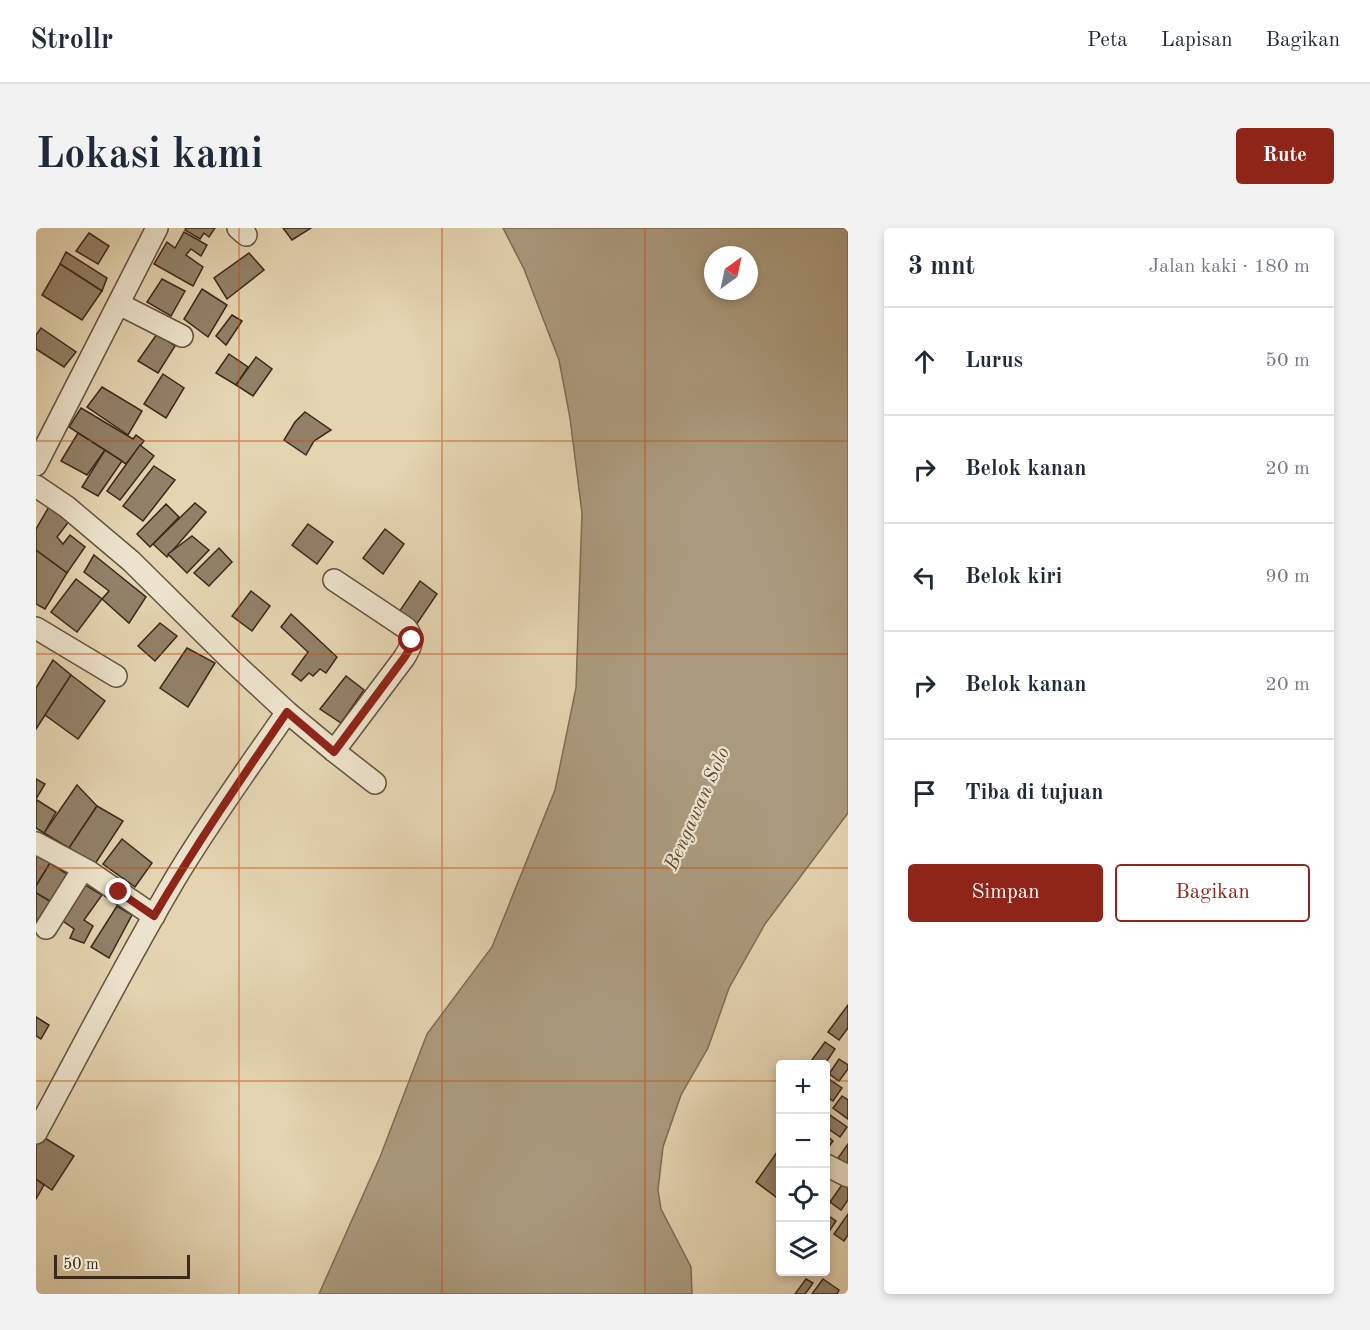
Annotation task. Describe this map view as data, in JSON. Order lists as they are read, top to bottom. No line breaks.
{"water":["Bengawan Solo"],"scale_bar":"50 m","north":"top right","page":{"header":"Strollr","nav":["Peta","Lapisan","Bagikan"],"buttons":["Rute",["Simpan","Bagikan"]],"title":"Lokasi kami","heading":["3 mnt","Jalan kaki · 180 m"],"list":[["Lurus","50 m"],["Belok kanan","20 m"],["Belok kiri","90 m"],["Belok kanan","20 m"],"Tiba di tujuan"],"map_buttons":["+","−"],"scale":"50 m"}}
